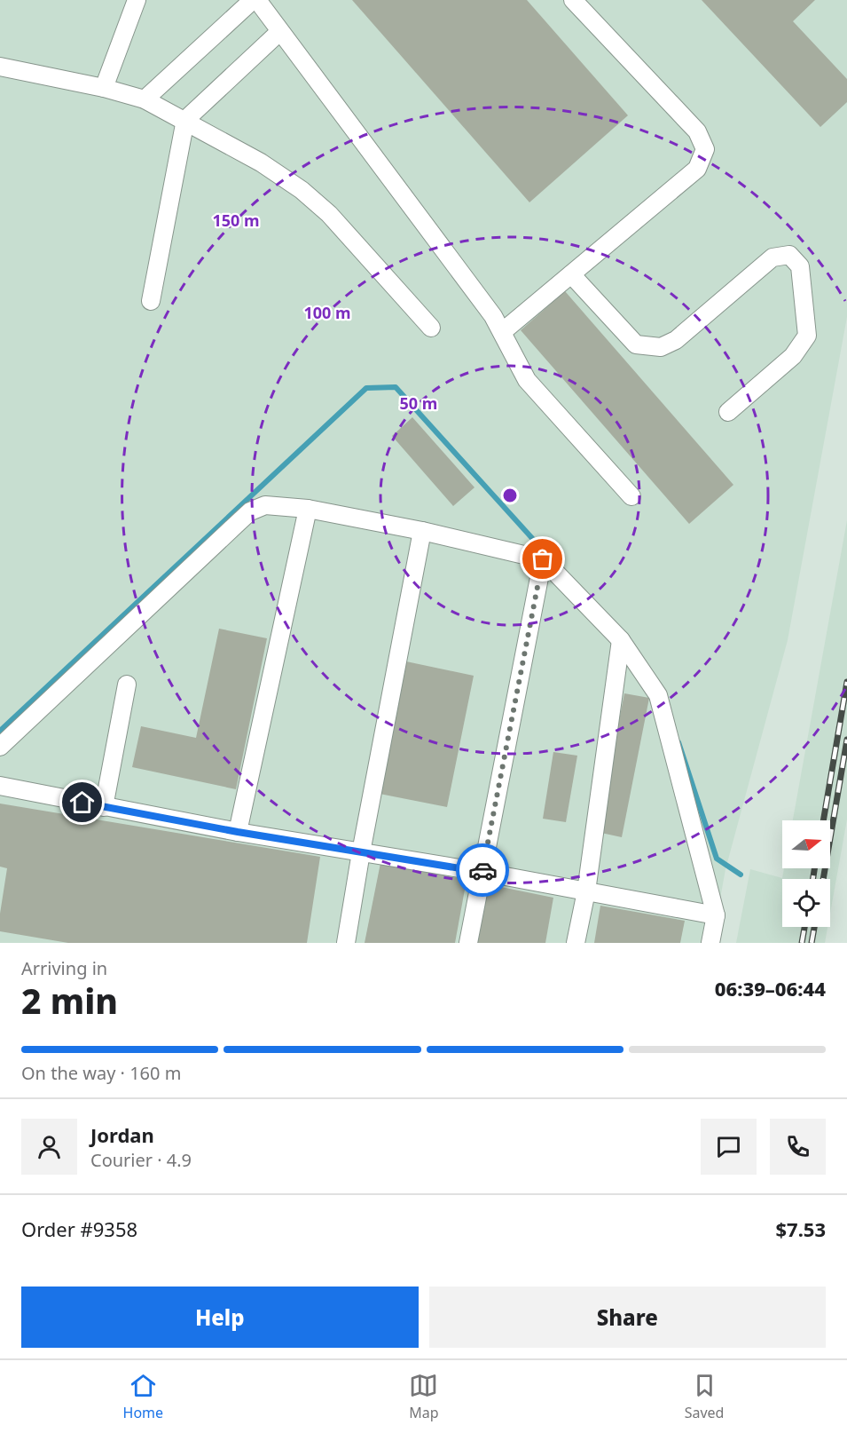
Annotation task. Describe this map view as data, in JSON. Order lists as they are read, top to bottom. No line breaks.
{"north":"right","page":{"heading":["2 min","Arriving in","06:39–06:44"],"panel":["Jordan","Courier · 4.9","Order #9358","$7.53"],"bar":"On the way · 160 m","buttons":["Help","Share"],"tabs":["Home","Map","Saved"]},"rings":["150 m","100 m","50 m"]}
